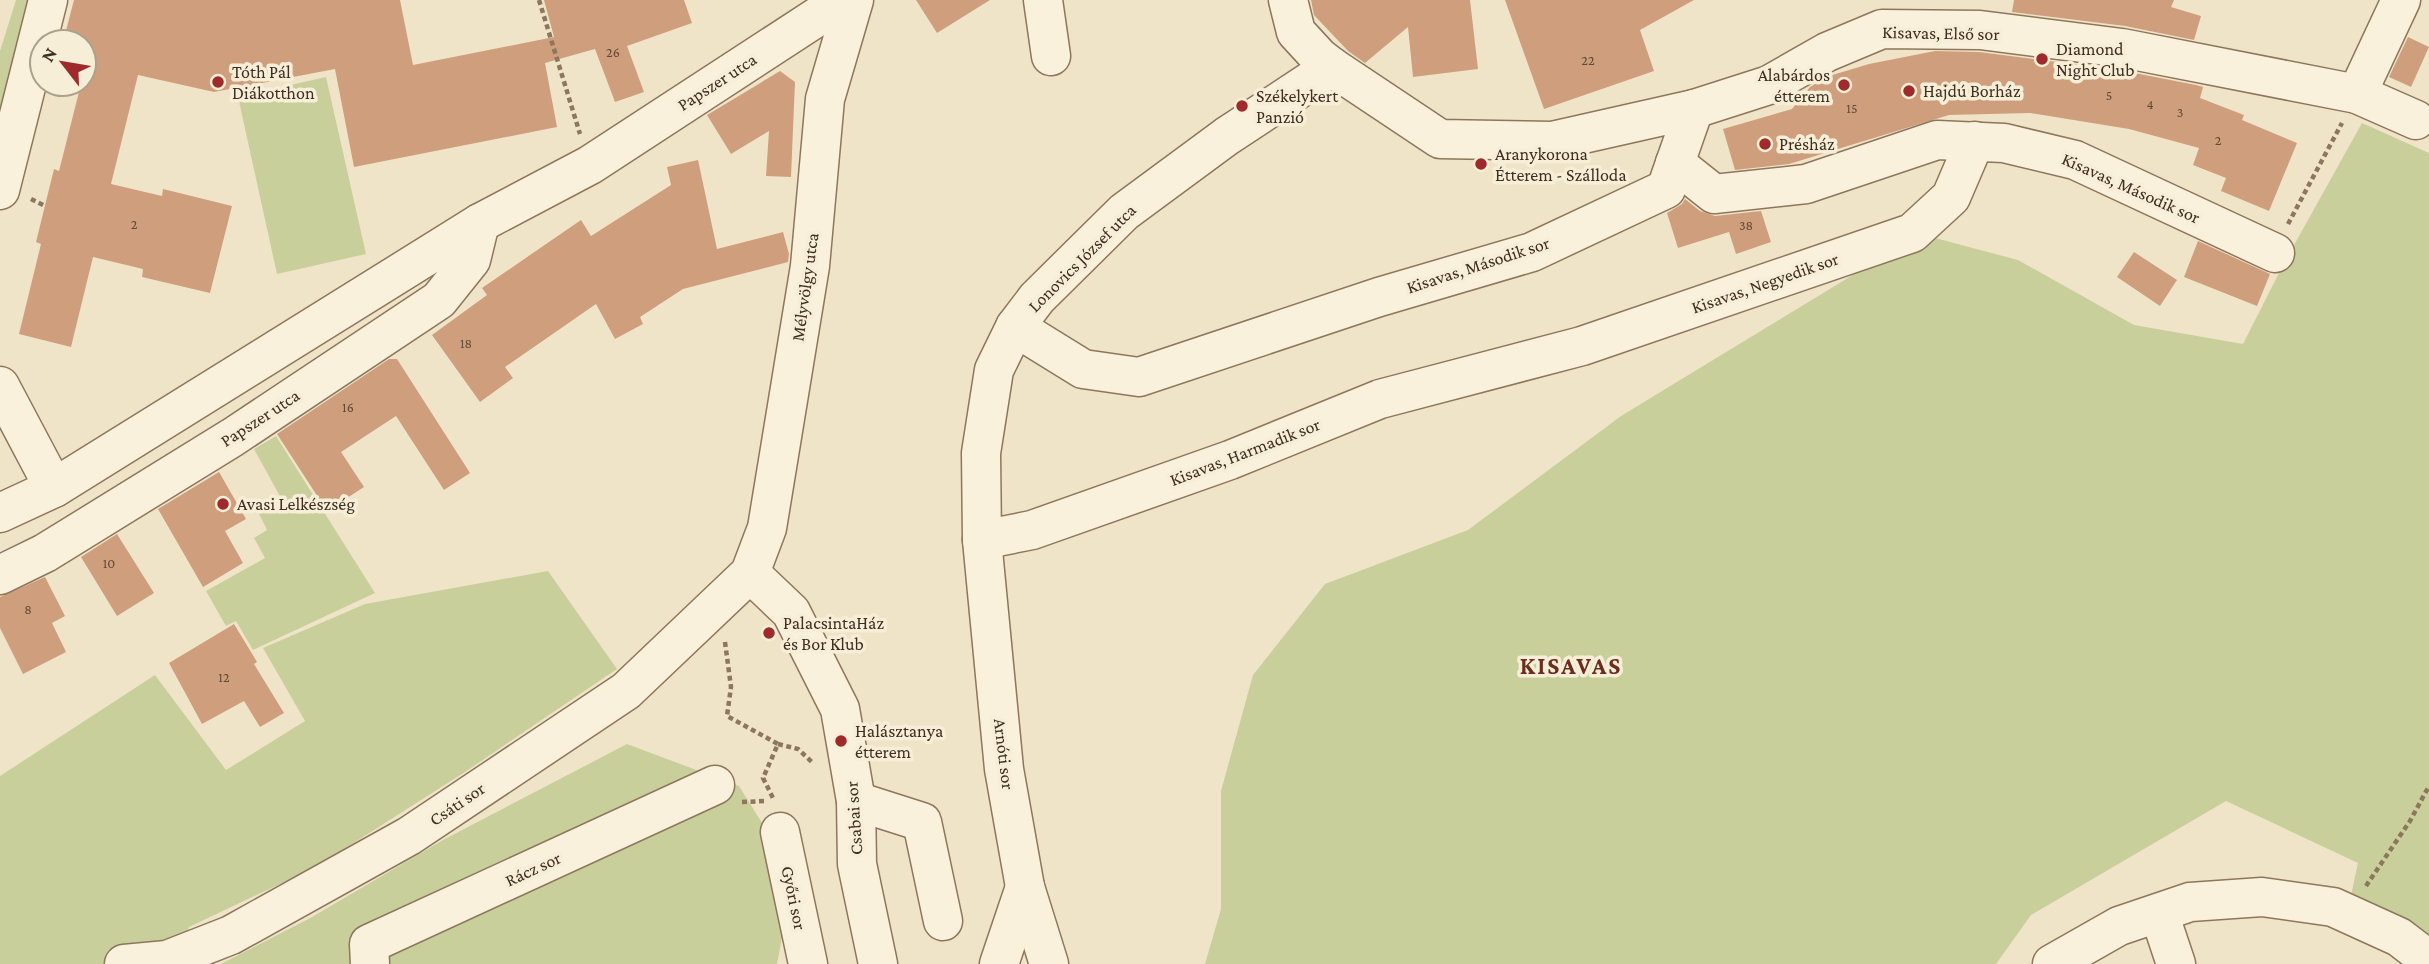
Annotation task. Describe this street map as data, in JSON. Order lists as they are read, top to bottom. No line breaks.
{"streets":{"street":["Kisavas, Első sor","Papszer utca","Kisavas, Második sor","Lonovics József utca","Kisavas, Negyedik sor","Mélyvölgy utca","Kisavas, Harmadik sor","Arnóti sor","Csáti sor","Csabai sor","Rácz sor","Győri sor"]},"crossings":[["Kisavas, Első sor","Lonovics József utca"],["Kisavas, Második sor","Lonovics József utca"],["Kisavas, Második sor","Kisavas, Negyedik sor"],["Lonovics József utca","Kisavas, Harmadik sor"],["Lonovics József utca","Arnóti sor"],["Kisavas, Negyedik sor","Kisavas, Harmadik sor"],["Mélyvölgy utca","Csáti sor"],["Mélyvölgy utca","Csabai sor"],["Kisavas, Harmadik sor","Arnóti sor"],["Csáti sor","Csabai sor"]],"districts":["KISAVAS"],"places":["Diamond Night Club","Tóth Pál Diákotthon","Alabárdos étterem","Hajdú Borház","Székelykert Panzió","Présház","Aranykorona Étterem - Szálloda","Avasi Lelkészség","PalacsintaHáz és Bor Klub","Halásztanya étterem"],"house_numbers":["26","22","5","4","15","3","2","2","38","18","16","10","8","12"],"north":"top left"}
